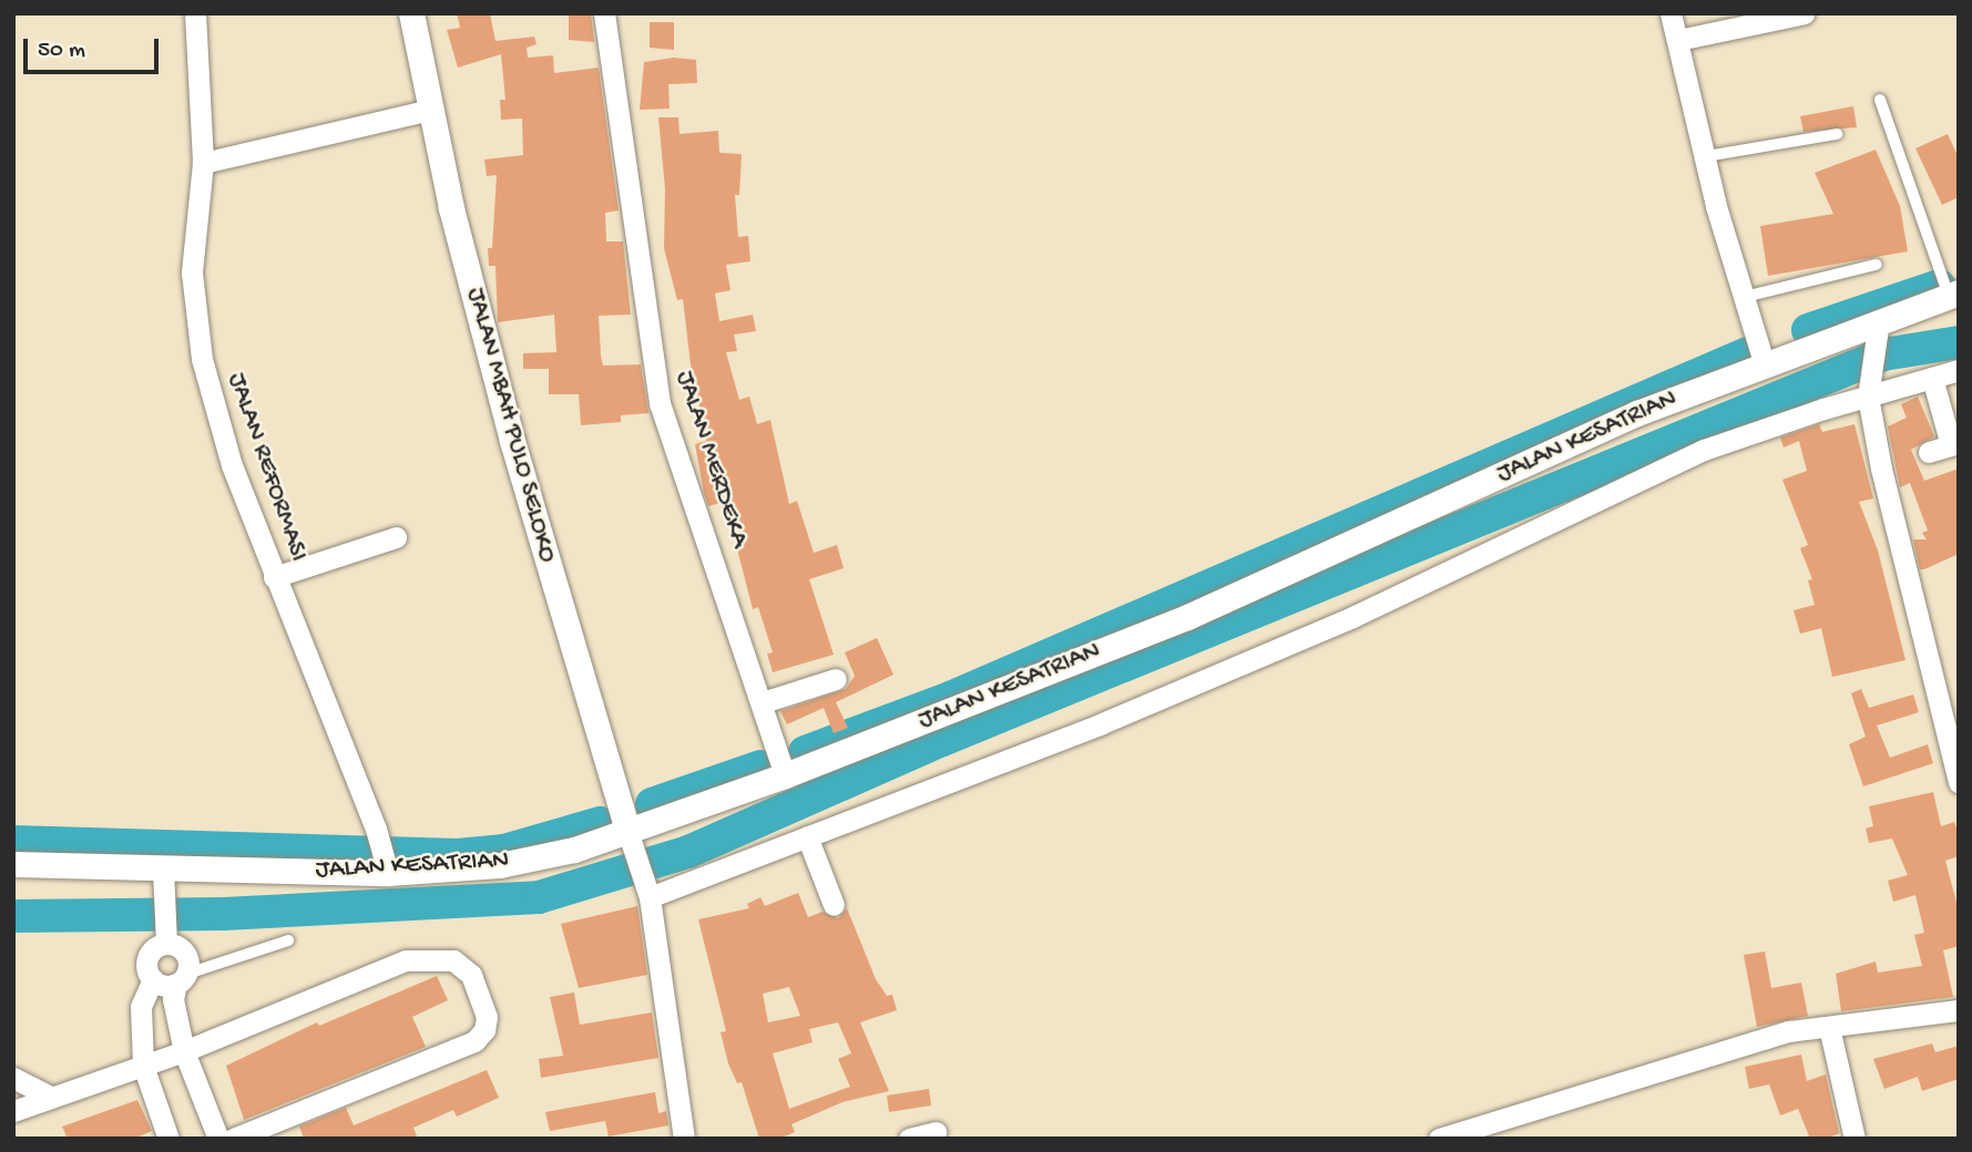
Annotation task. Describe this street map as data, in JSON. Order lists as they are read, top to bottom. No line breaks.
{"streets":{"street":["JALAN MBAH PULO SELOKO","JALAN KESATRIAN","JALAN MERDEKA","JALAN REFORMASI"]},"crossings":[["JALAN MBAH PULO SELOKO","JALAN KESATRIAN"],["JALAN KESATRIAN","JALAN MERDEKA"],["JALAN KESATRIAN","JALAN REFORMASI"]],"scale_bar":"50 m"}
